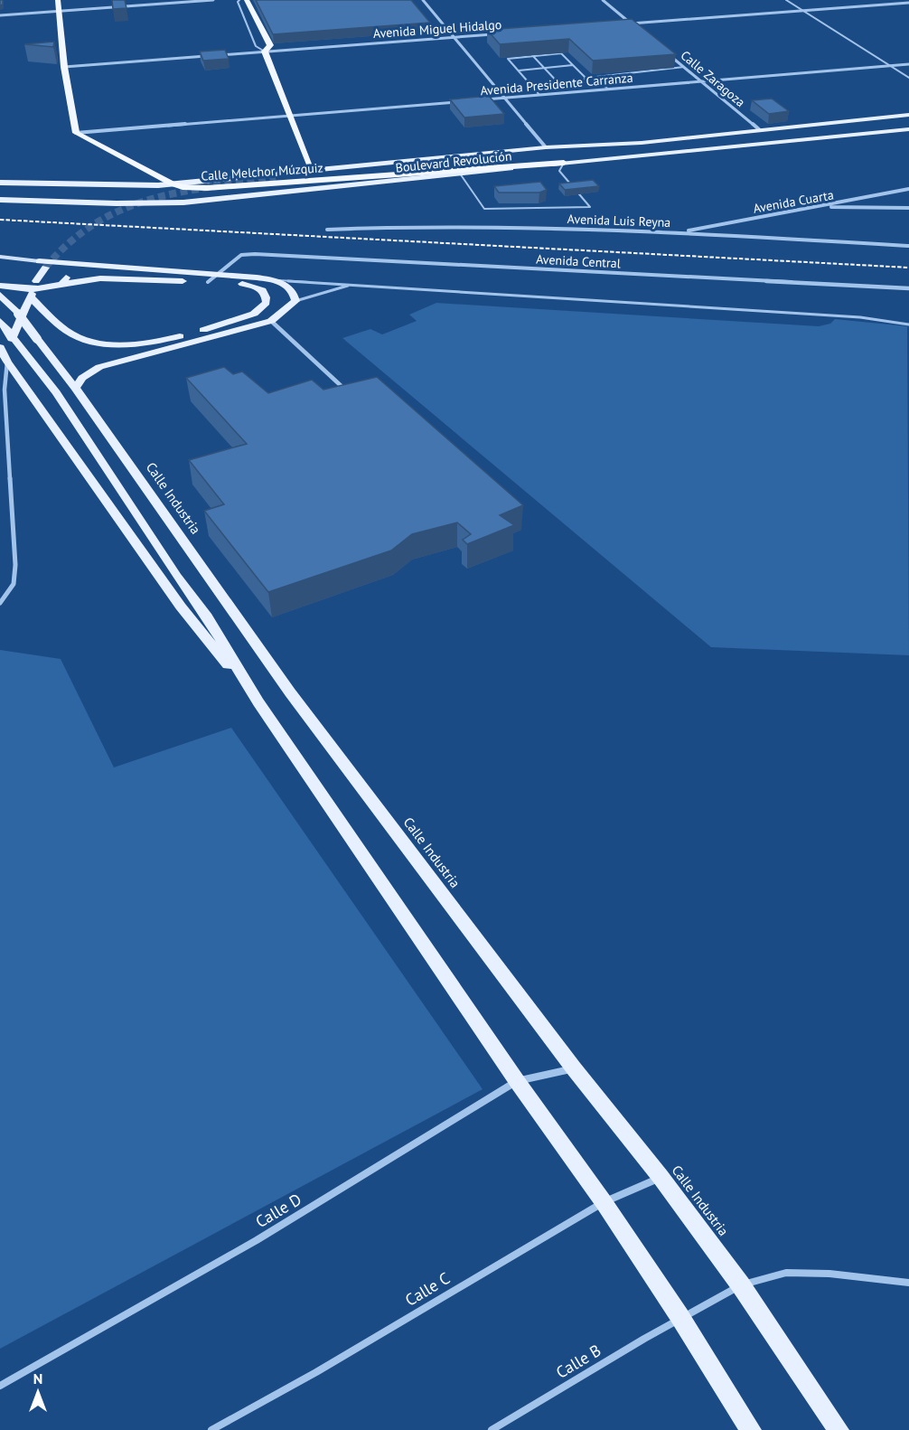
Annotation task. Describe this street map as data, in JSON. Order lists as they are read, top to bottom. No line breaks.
{"streets":{"highway":["Calle Melchor Múzquiz"],"main road":["Boulevard Revolución","Calle Industria"],"street":["Avenida Miguel Hidalgo","Calle Zaragoza","Avenida Presidente Carranza","Avenida Cuarta","Avenida Luis Reyna","Avenida Central","Calle D","Calle C","Calle B"]},"crossings":[["Calle Zaragoza","Avenida Presidente Carranza"],["Avenida Presidente Carranza","Calle Melchor Múzquiz"],["Boulevard Revolución","Calle Melchor Múzquiz"],["Avenida Cuarta","Avenida Luis Reyna"],["Calle Industria","Calle D"],["Calle Industria","Calle C"],["Calle Industria","Calle B"]],"north":"top"}
